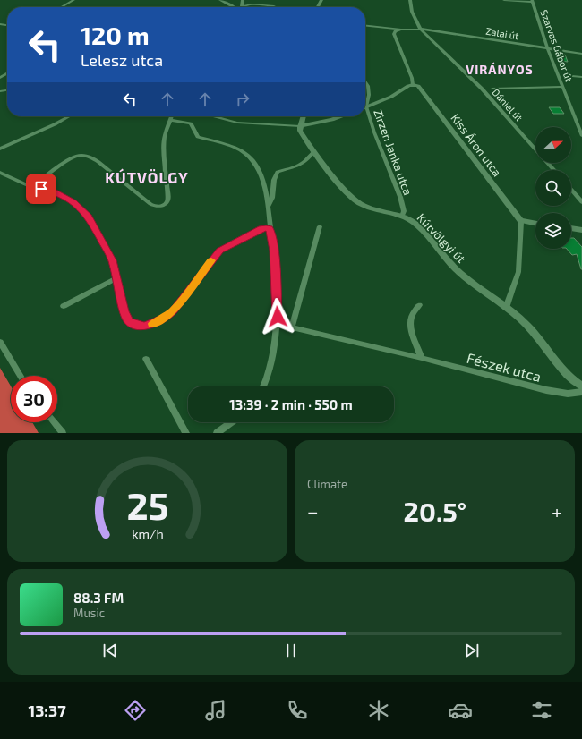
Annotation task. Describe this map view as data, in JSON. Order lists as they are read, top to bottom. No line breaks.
{"streets":{"street":["Zalai út","Szarvas Gábor út","Dániel út","Kiss Áron utca","Zirzen Janka utca","Kútvölgyi út","Fészek utca"]},"crossings":[["Zalai út","Szarvas Gábor út"],["Zalai út","Dániel út"],["Zirzen Janka utca","Kútvölgyi út"]],"districts":["VIRÁNYOS","KÚTVÖLGY"],"north":"right","page":{"turn":["120 m","Lelesz utca"],"limit":"30","trip":"13:39 · 2 min · 550 m","tile":"Climate","heat":["−","20.5°","+"],"song":["88.3 FM","Music"],"tabs":"13:37","gauge":["25","km/h"]}}
